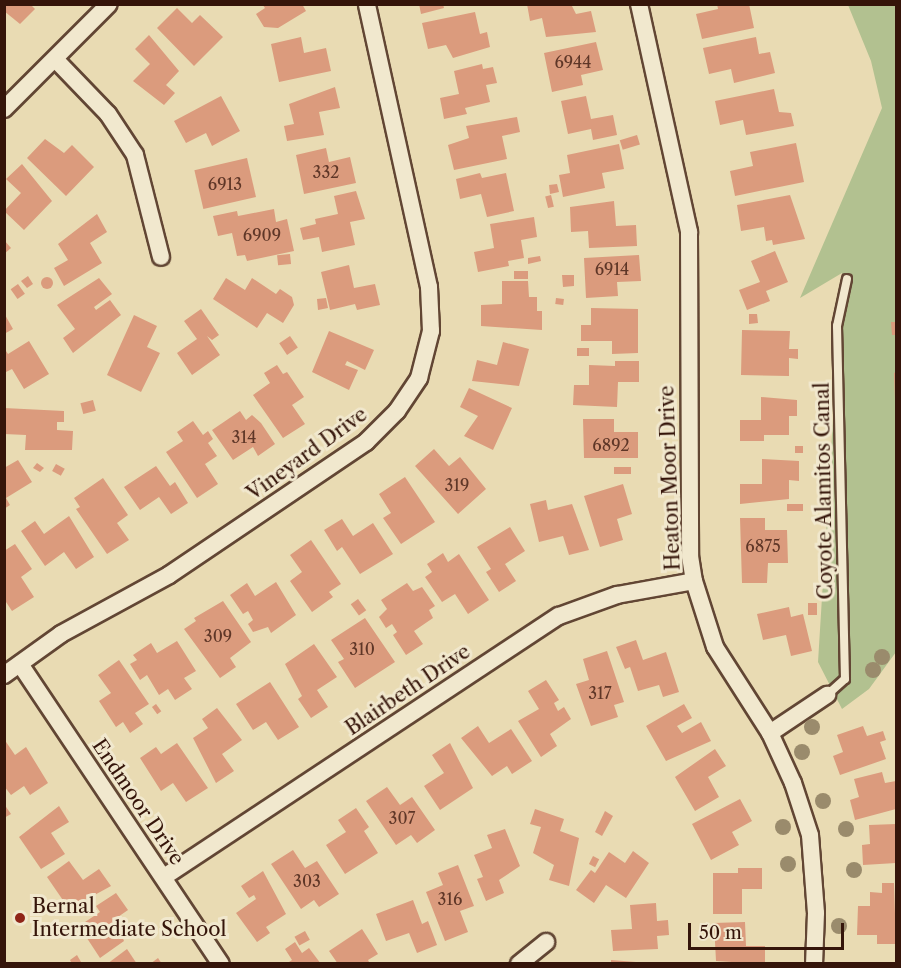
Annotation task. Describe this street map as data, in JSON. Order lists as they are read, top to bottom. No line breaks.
{"streets":{"street":["Vineyard Drive","Heaton Moor Drive","Blairbeth Drive","Endmoor Drive"],"lane":["Coyote Alamitos Canal"]},"crossings":[["Vineyard Drive","Endmoor Drive"],["Heaton Moor Drive","Blairbeth Drive"],["Blairbeth Drive","Endmoor Drive"]],"places":["Bernal Intermediate School"],"house_numbers":["6944","332","6913","6909","6914","314","6892","319","6875","309","310","317","307","303","316"],"scale_bar":"50 m"}
